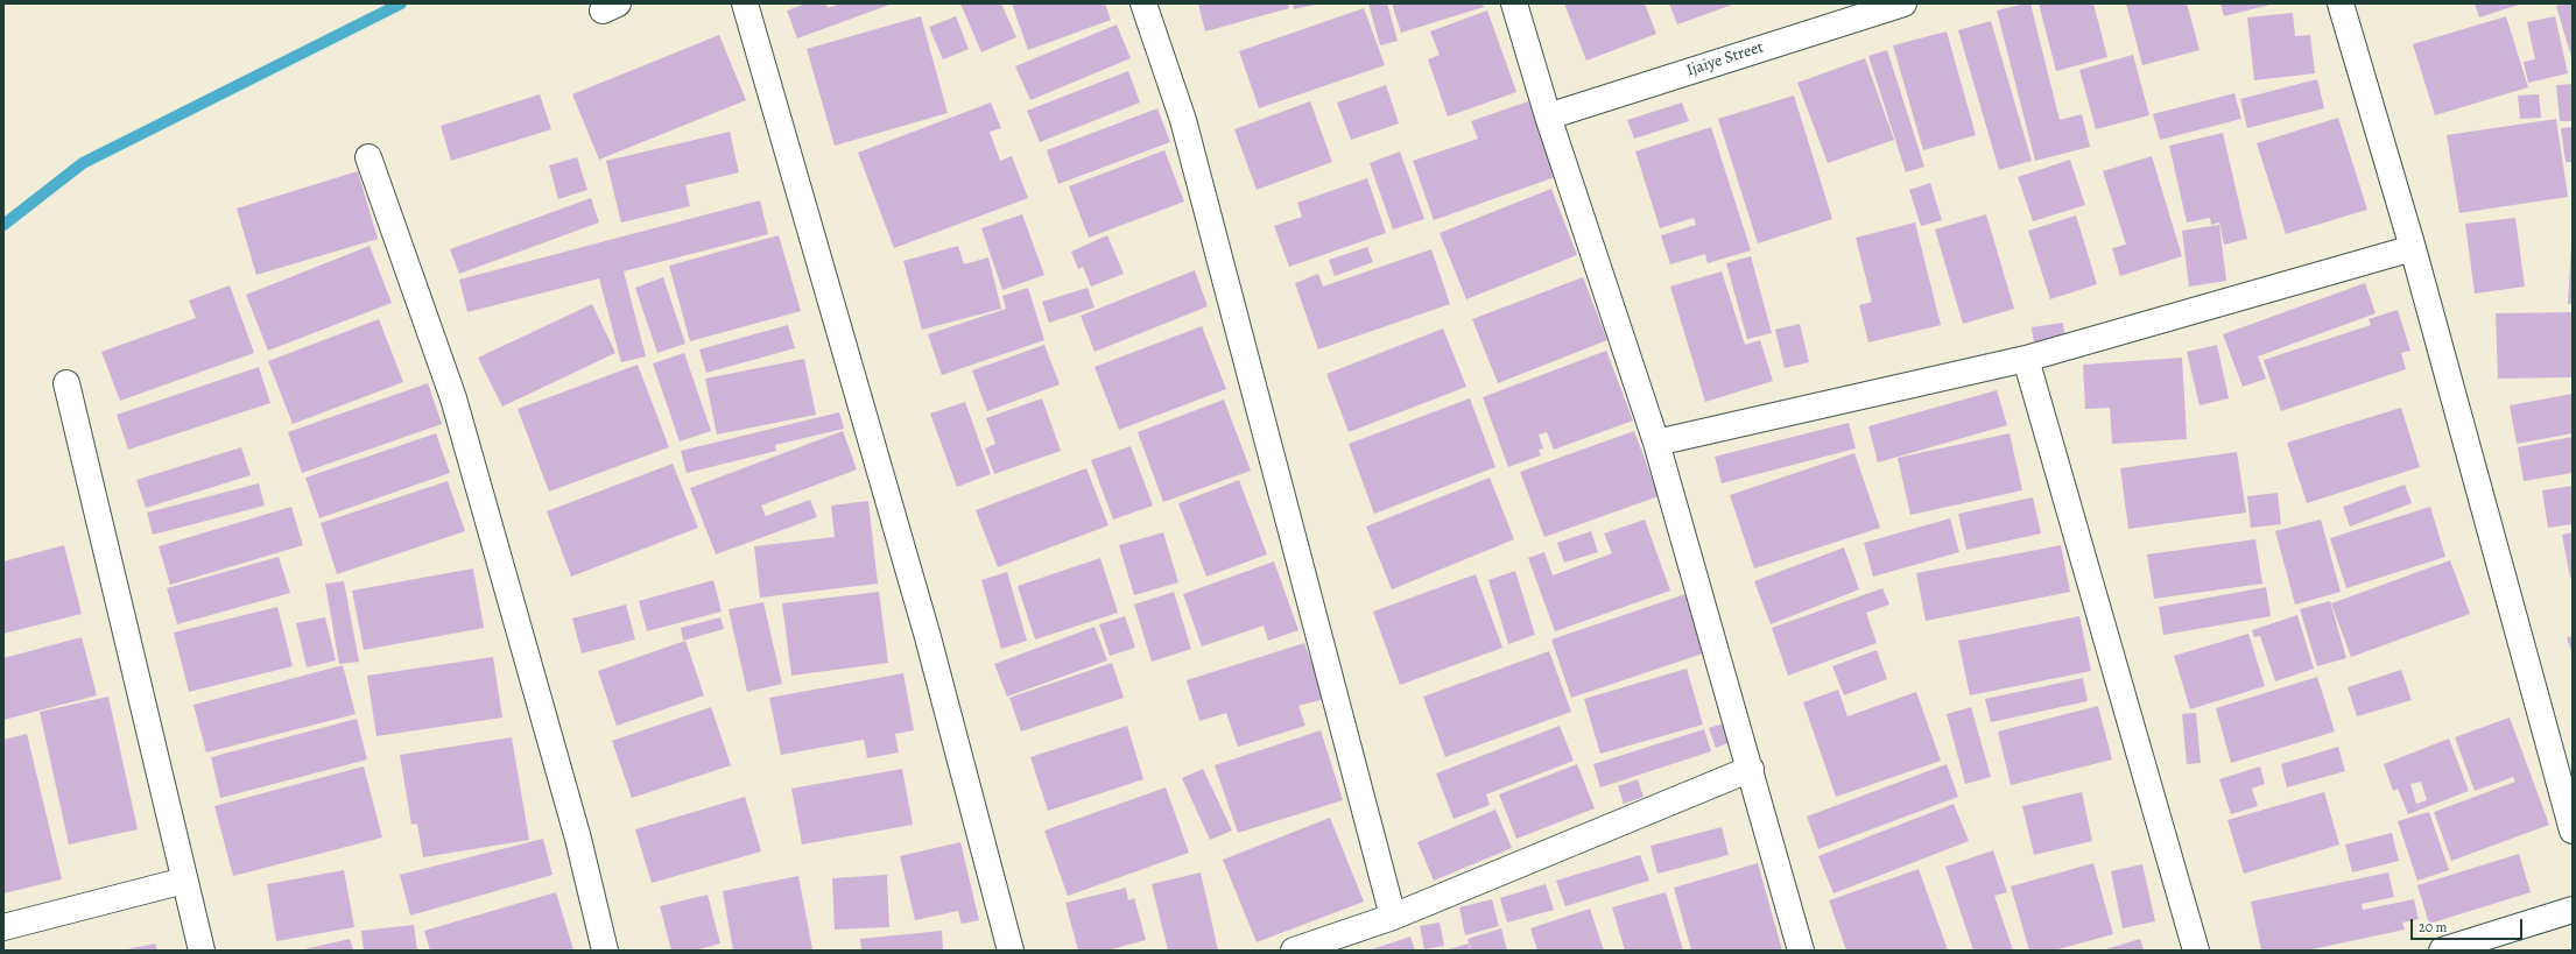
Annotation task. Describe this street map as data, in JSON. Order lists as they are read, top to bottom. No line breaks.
{"streets":{"street":["Ijaiye Street"]},"scale_bar":"20 m"}
